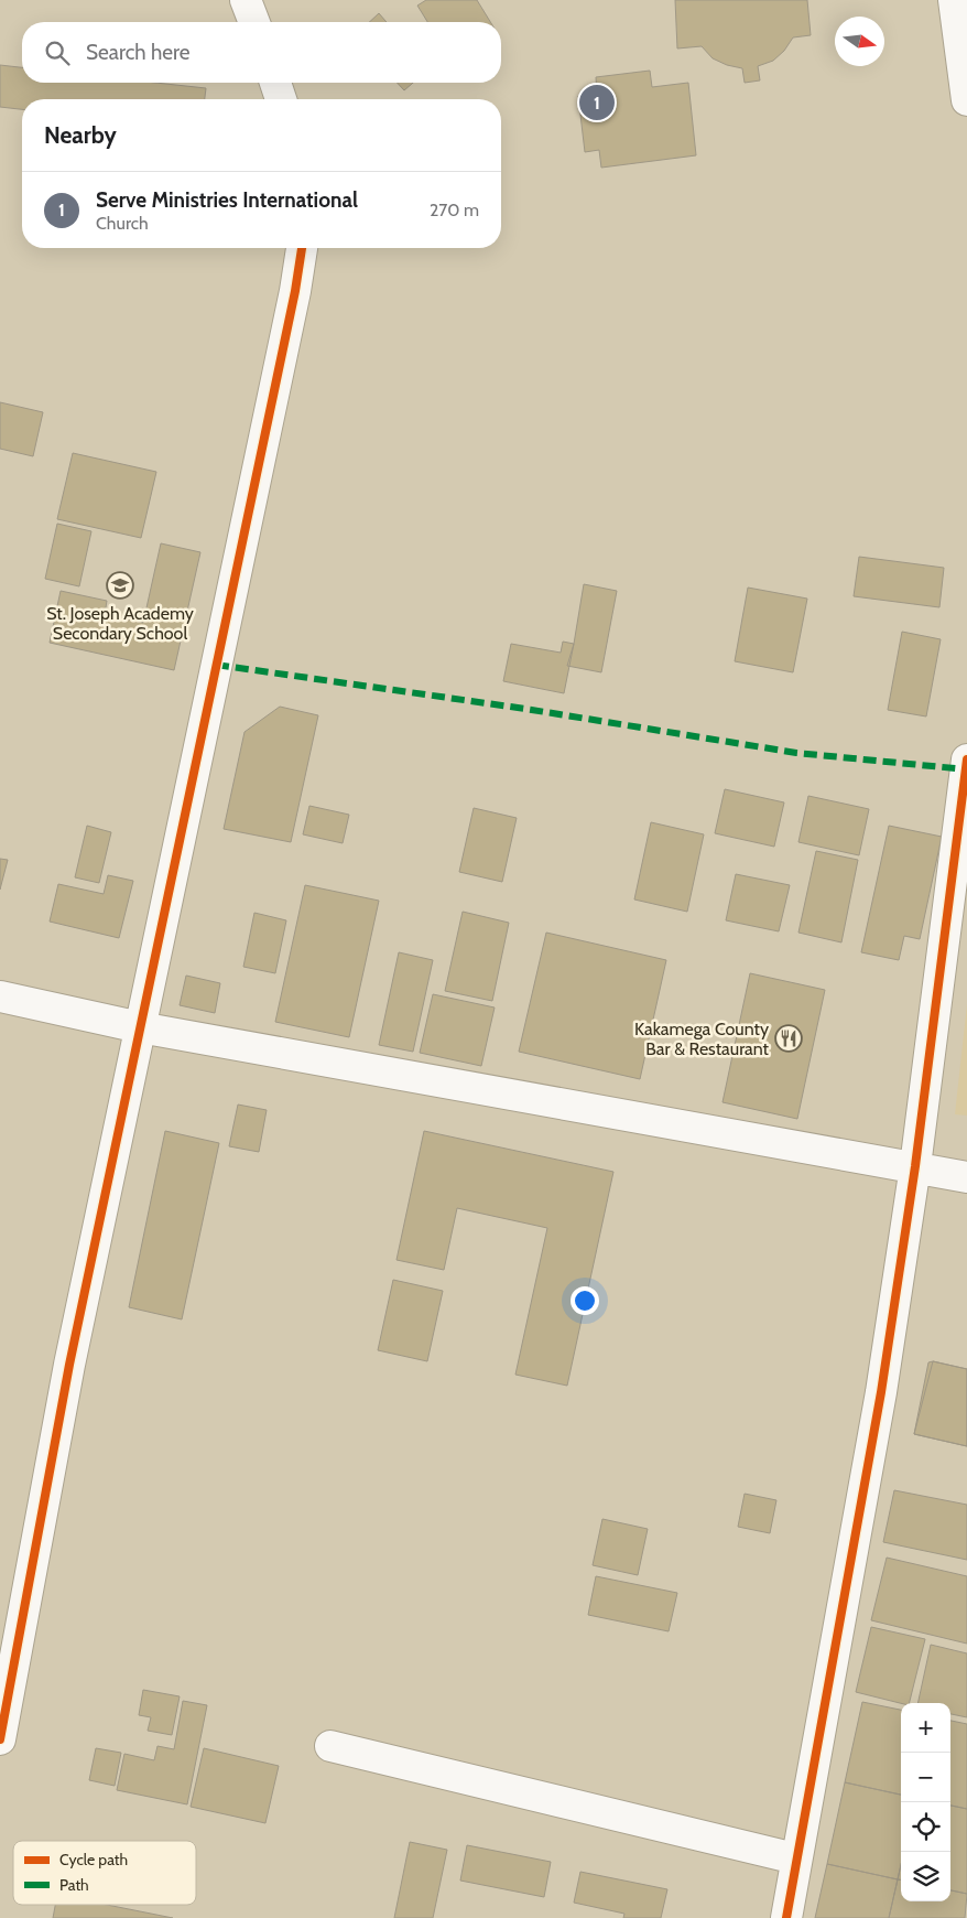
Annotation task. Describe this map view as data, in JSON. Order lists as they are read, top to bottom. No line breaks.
{"places":{"school or university":["St. Joseph Academy Secondary School"],"restaurant":["Kakamega County Bar & Restaurant"]},"legend":["Cycle path","Path"],"north":"right","page":{"search":"Search here","pins":"1","heading":"Nearby","list":[{"mark":"1","name":"Serve Ministries International","note":"Church","value":"270 m"}],"map_buttons":["+","−"]}}
